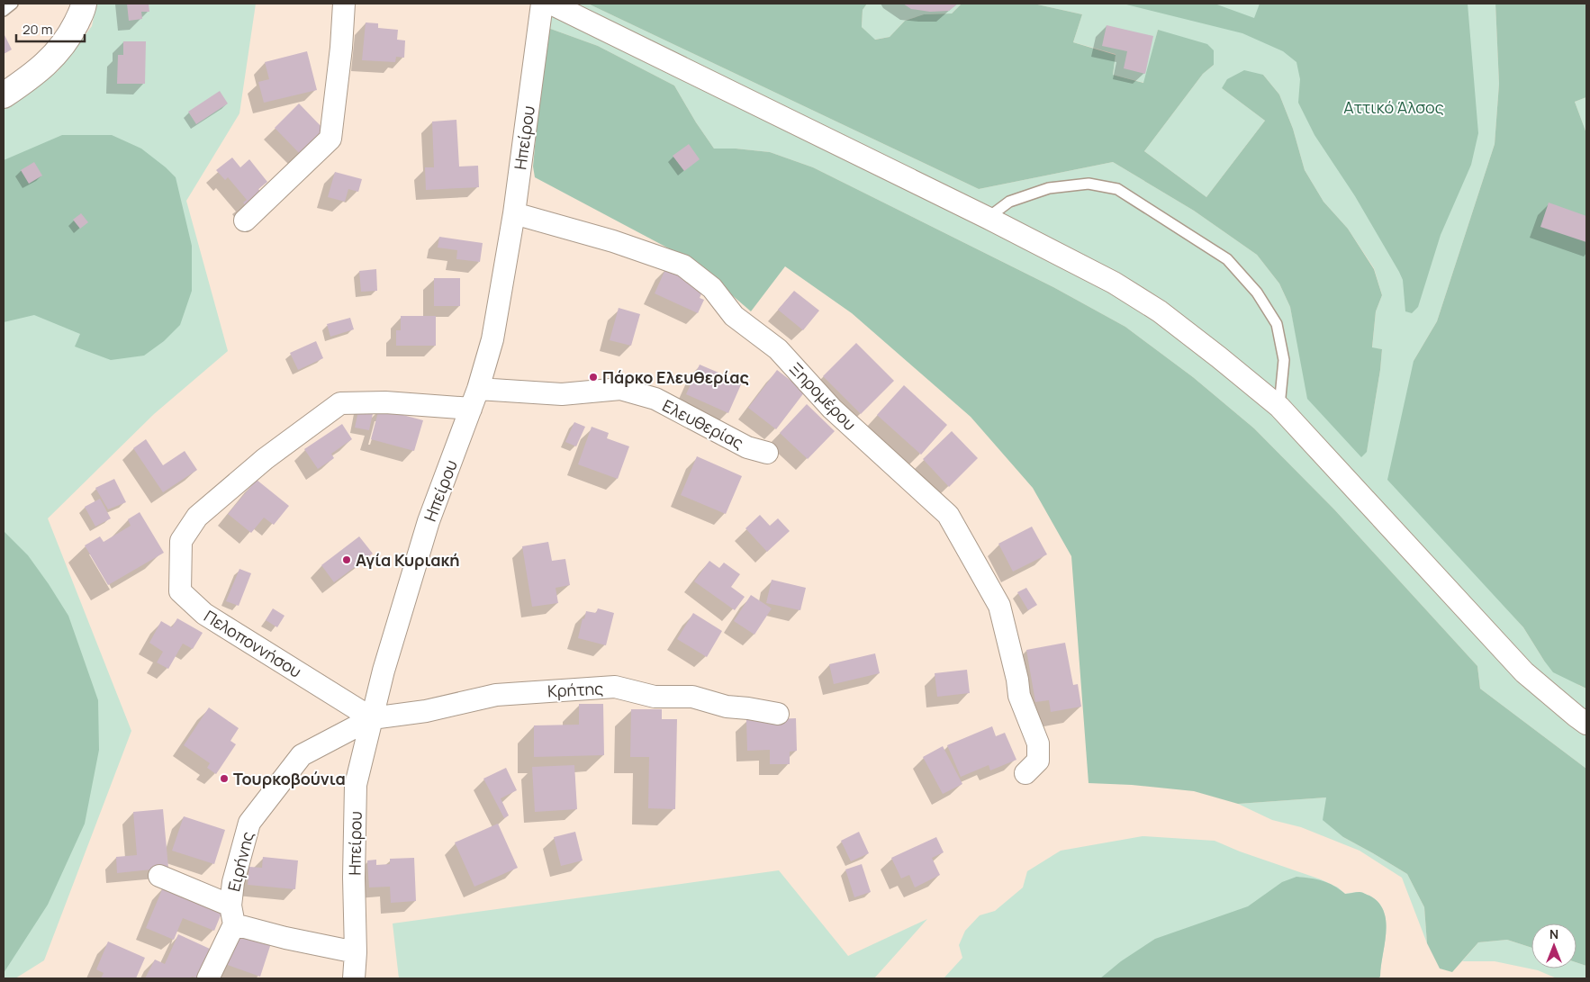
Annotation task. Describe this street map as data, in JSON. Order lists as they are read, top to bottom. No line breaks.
{"streets":{"street":["Ηπείρου","Ξηρομέρου","Ελευθερίας","Πελοποννήσου","Κρήτης","Ειρήνης"]},"crossings":[["Ηπείρου","Ξηρομέρου"],["Ηπείρου","Ελευθερίας"],["Ηπείρου","Πελοποννήσου"],["Ηπείρου","Κρήτης"],["Ηπείρου","Ειρήνης"],["Πελοποννήσου","Κρήτης"],["Πελοποννήσου","Ειρήνης"],["Κρήτης","Ειρήνης"]],"parks":["Αττικό Άλσος"],"places":["Πάρκο Ελευθερίας","Αγία Κυριακή","Τουρκοβούνια"],"scale_bar":"20 m","north":"top"}
